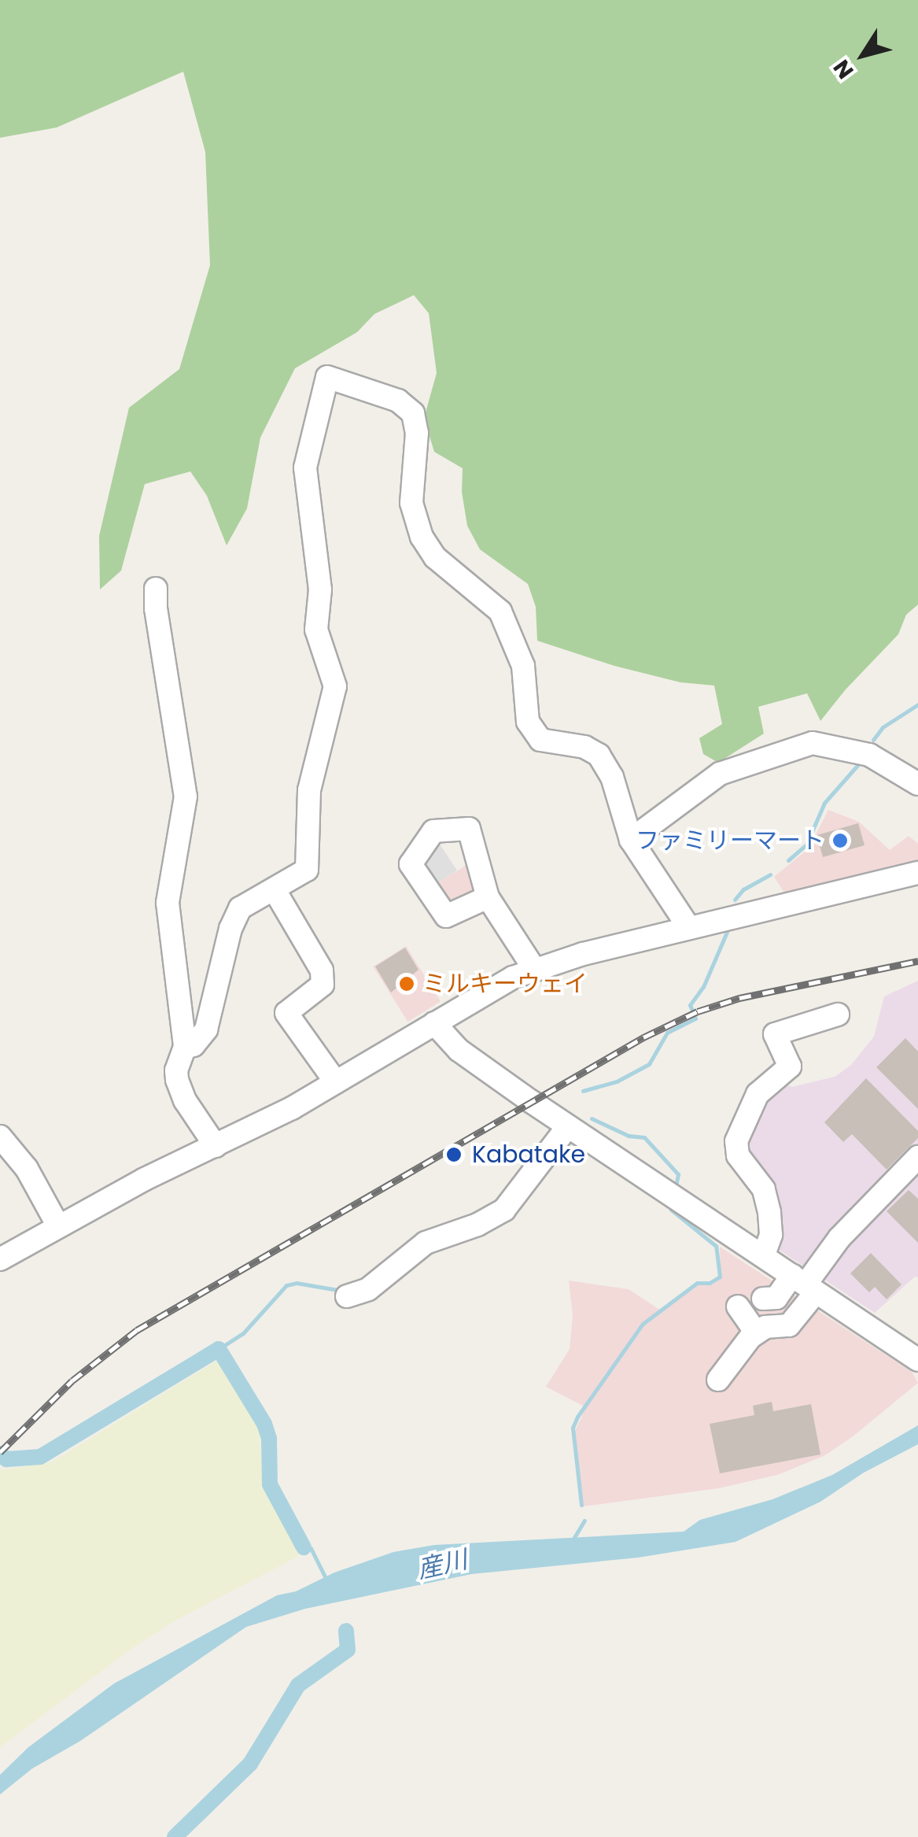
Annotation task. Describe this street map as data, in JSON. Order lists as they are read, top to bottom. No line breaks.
{"water":["産川"],"places":["ファミリーマート","ミルキーウェイ","Kabatake"],"north":"bottom left"}
